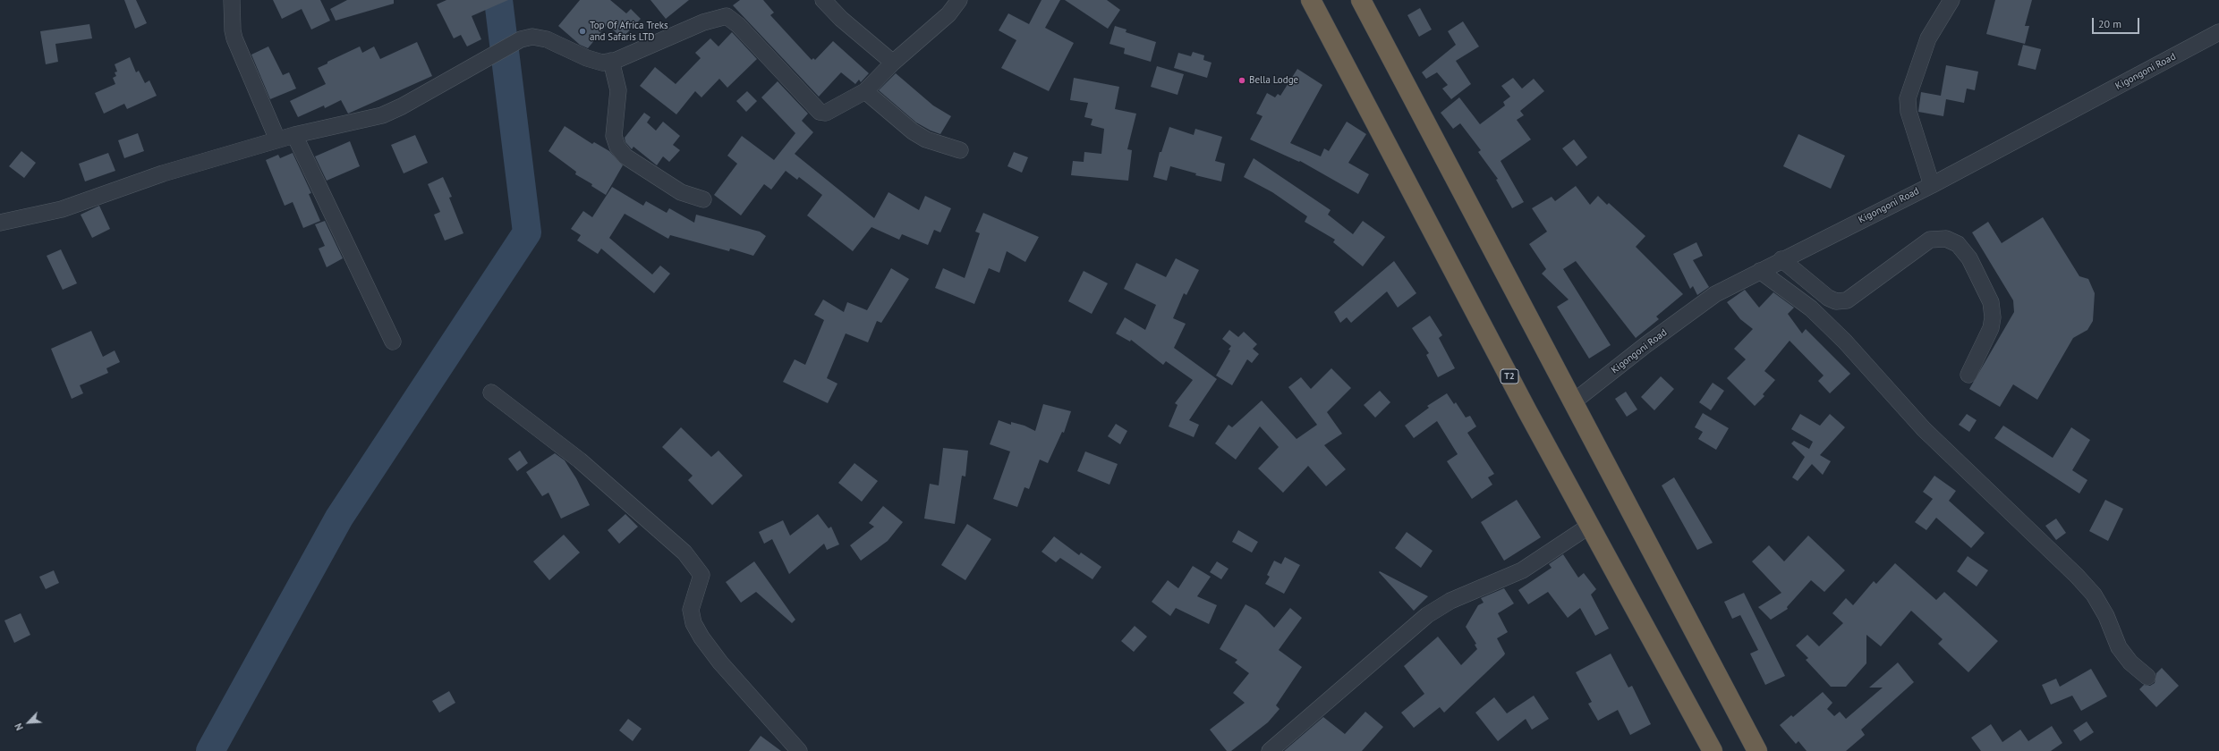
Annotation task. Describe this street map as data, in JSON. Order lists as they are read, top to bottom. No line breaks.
{"streets":{"highway":["T2"],"street":["Kigongoni Road"]},"places":["Top Of Africa Treks and Safaris LTD","Bella Lodge"],"scale_bar":"20 m","north":"bottom left"}
